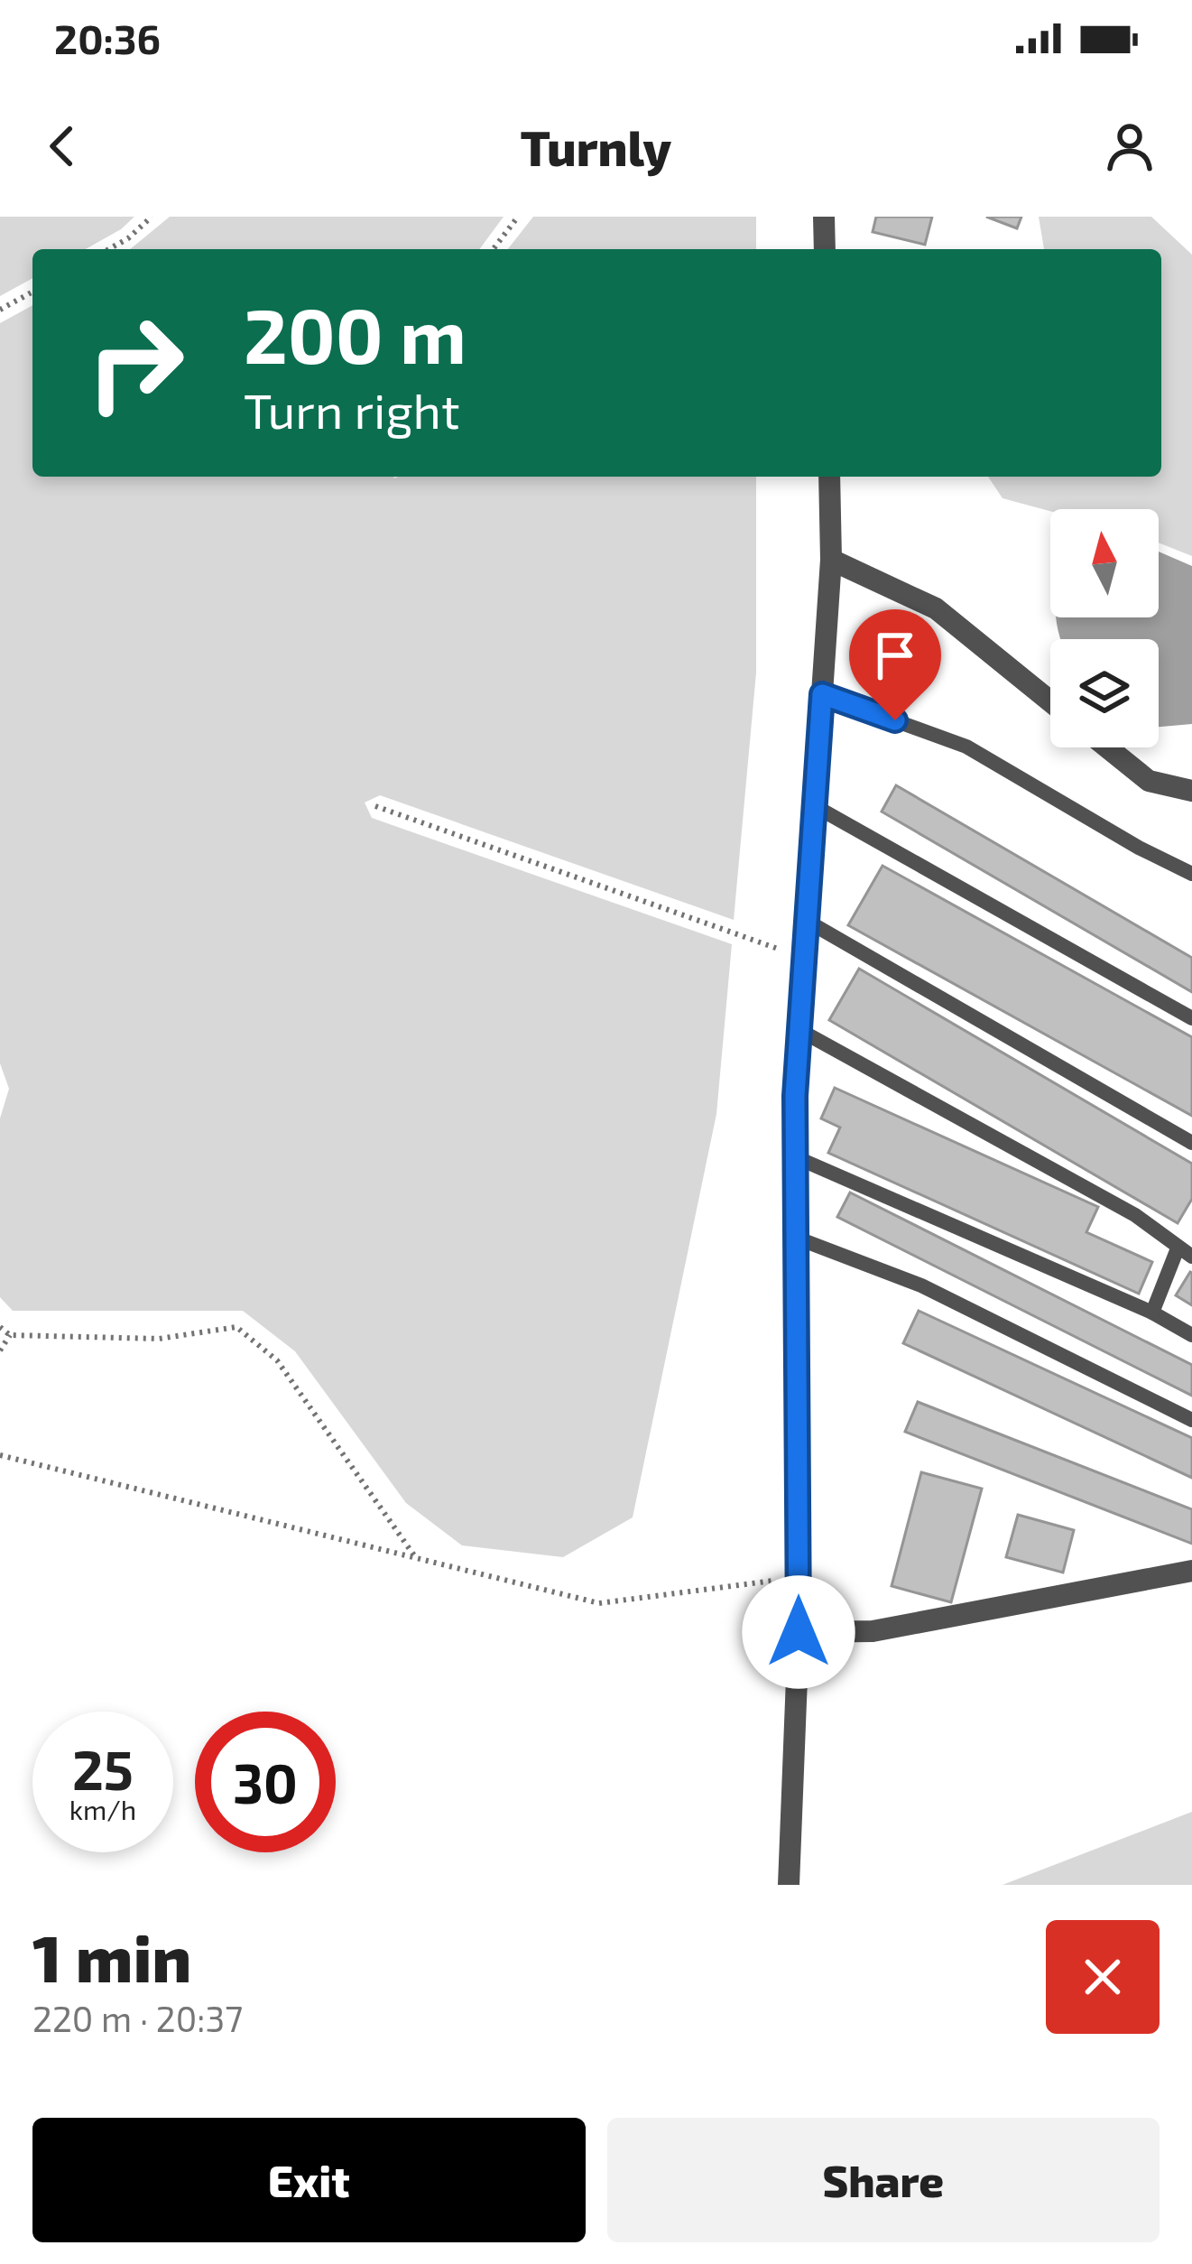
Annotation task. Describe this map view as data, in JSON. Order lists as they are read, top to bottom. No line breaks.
{"north":"top","page":{"status":"20:36","header":"Turnly","turn":["200 m","Turn right"],"speed":"25 km/h","limit":"30","heading":["1 min","220 m · 20:37"],"buttons":["Exit","Share"]}}
